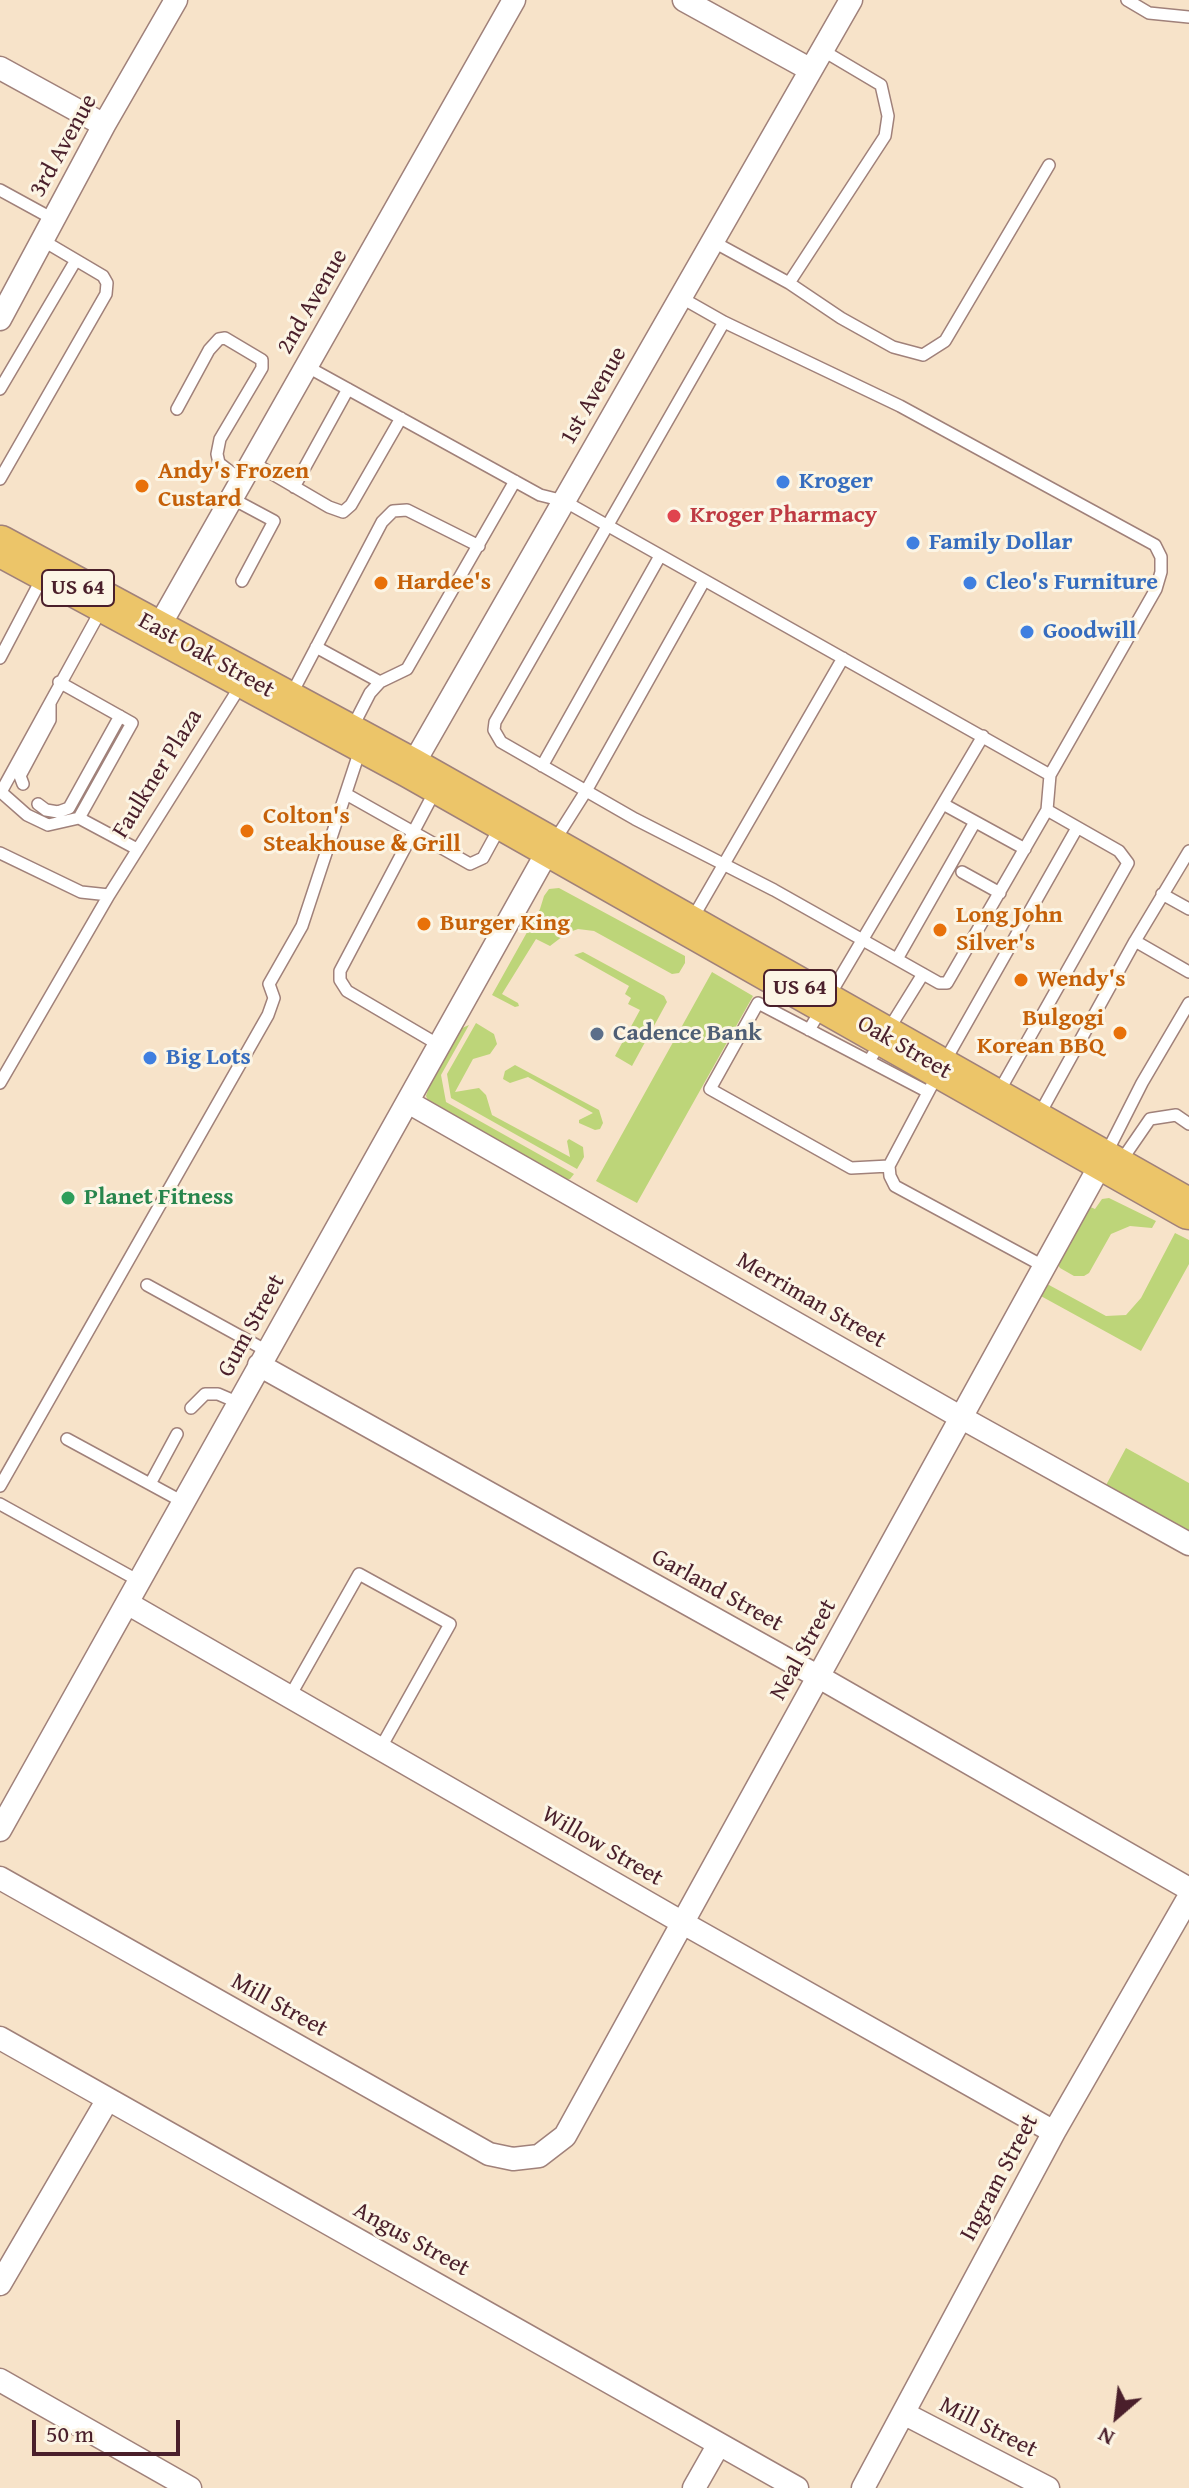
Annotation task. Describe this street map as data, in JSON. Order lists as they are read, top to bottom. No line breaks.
{"streets":{"highway":["US 64","East Oak Street","Oak Street"],"street":["3rd Avenue","2nd Avenue","1st Avenue","Merriman Street","Gum Street","Garland Street","Neal Street","Willow Street","Mill Street","Ingram Street","Angus Street"],"lane":["Faulkner Plaza"]},"crossings":[["2nd Avenue","East Oak Street"],["1st Avenue","East Oak Street"],["1st Avenue","Oak Street"],["East Oak Street","Faulkner Plaza"],["East Oak Street","Oak Street"],["Oak Street","Gum Street"],["Oak Street","Neal Street"],["Merriman Street","Gum Street"],["Merriman Street","Neal Street"],["Gum Street","Garland Street"],["Gum Street","Willow Street"],["Garland Street","Neal Street"],["Neal Street","Willow Street"],["Neal Street","Mill Street"],["Willow Street","Ingram Street"],["Mill Street","Ingram Street"]],"places":["Kroger","Andy's Frozen Custard","Kroger Pharmacy","Family Dollar","Hardee's","Cleo's Furniture","Goodwill","Colton's Steakhouse & Grill","Burger King","Long John Silver's","Wendy's","Bulgogi Korean BBQ","Cadence Bank","Big Lots","Planet Fitness"],"scale_bar":"50 m","north":"bottom left"}
